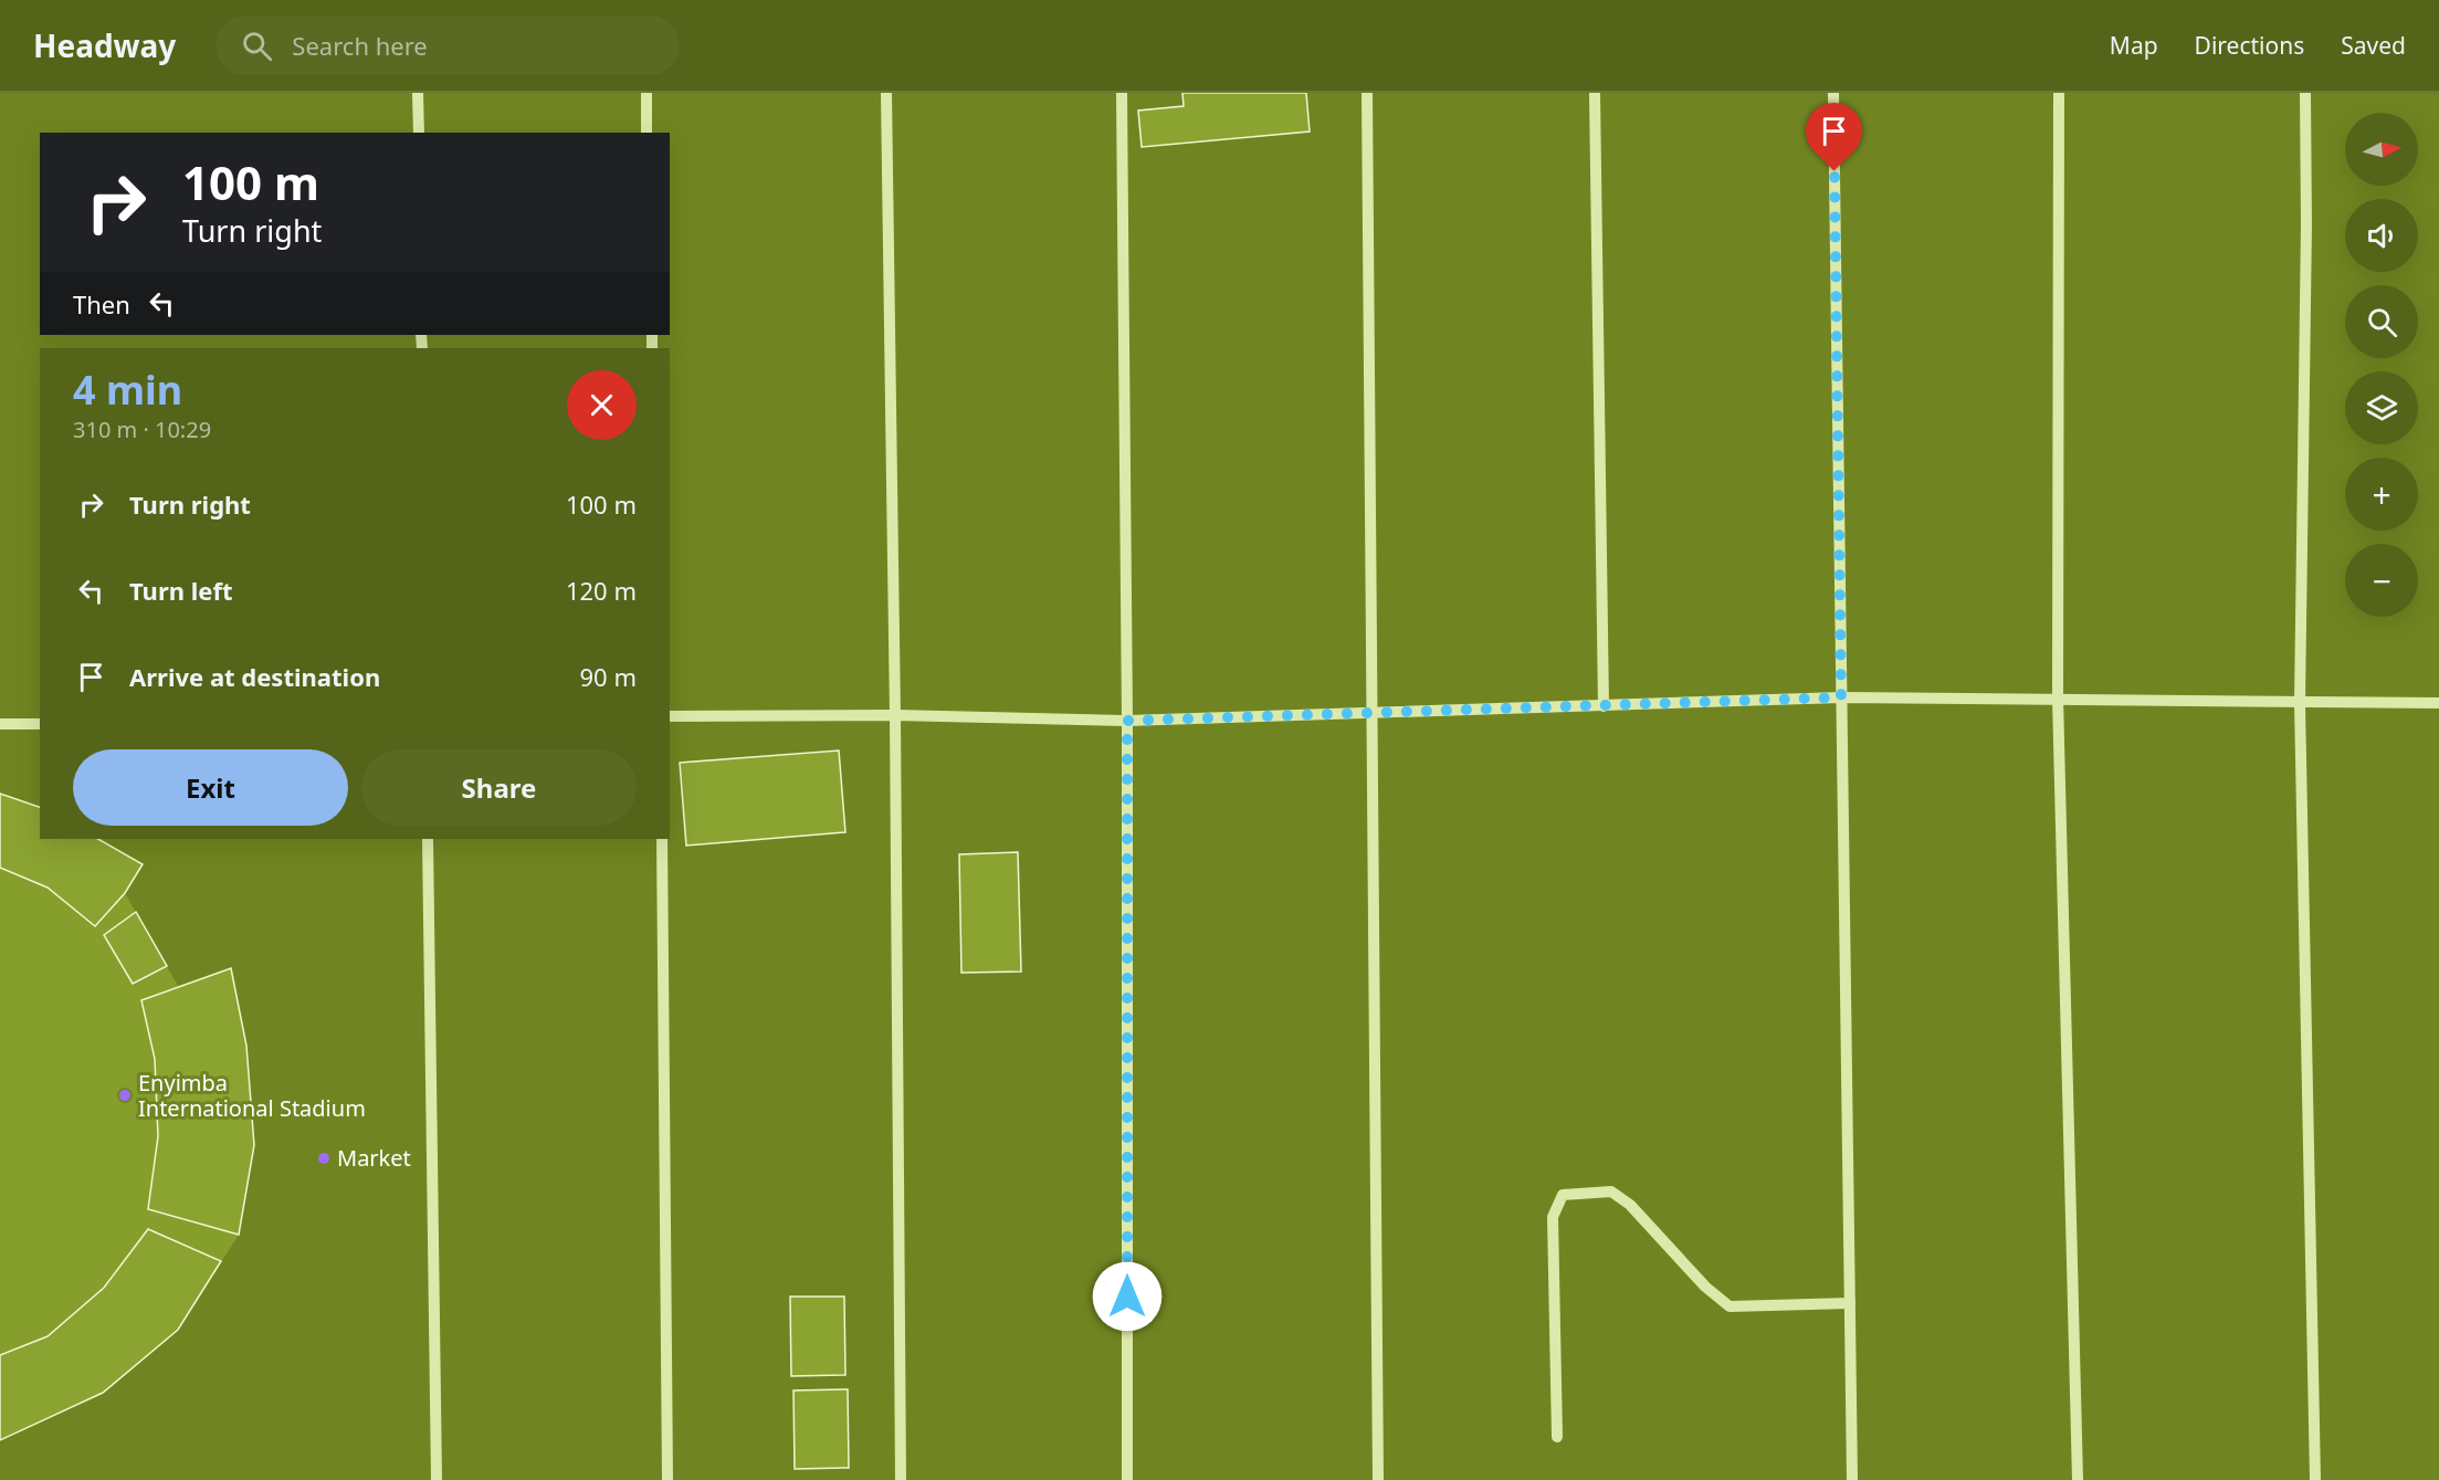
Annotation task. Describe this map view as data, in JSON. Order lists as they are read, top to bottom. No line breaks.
{"places":["Enyimba International Stadium","Market"],"north":"right","page":{"header":"Headway","search":"Search here","nav":["Map","Directions","Saved"],"map_buttons":["+","−"],"turn":["100 m","Turn right"],"then":"Then","heading":["4 min","310 m · 10:29"],"list":[{"name":"Turn right","value":"100 m"},{"name":"Turn left","value":"120 m"},{"name":"Arrive at destination","value":"90 m"}],"buttons":["Exit","Share"]}}
